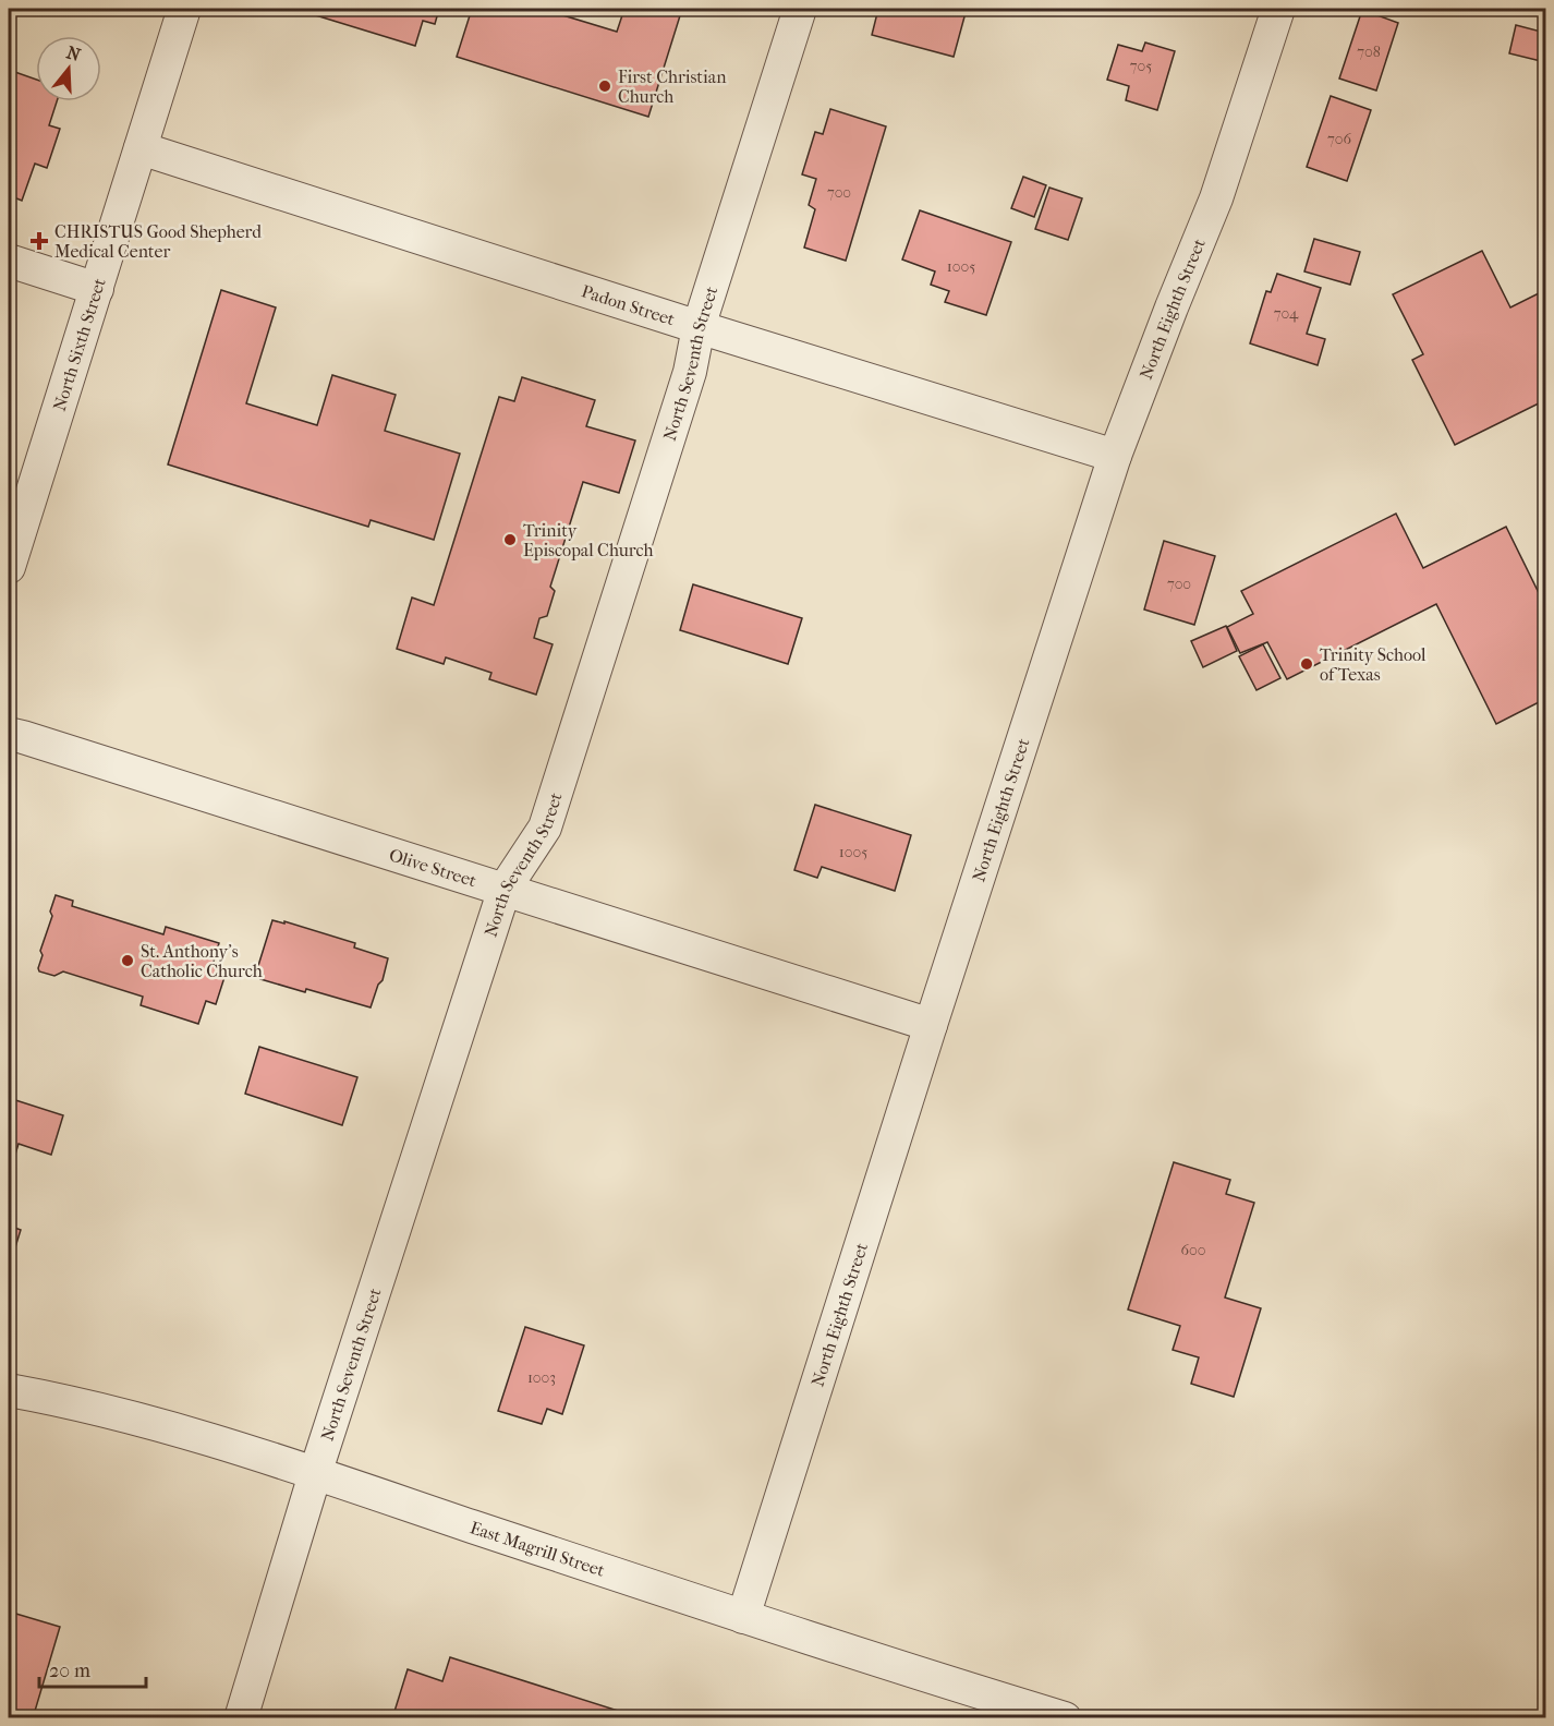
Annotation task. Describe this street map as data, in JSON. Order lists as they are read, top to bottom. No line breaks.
{"streets":{"street":["Padon Street","North Eighth Street","North Sixth Street","North Seventh Street","Olive Street","East Magrill Street"]},"crossings":[["Padon Street","North Eighth Street"],["Padon Street","North Sixth Street"],["Padon Street","North Seventh Street"],["North Eighth Street","Olive Street"],["North Eighth Street","East Magrill Street"],["North Seventh Street","Olive Street"],["North Seventh Street","East Magrill Street"]],"places":{"other":["First Christian Church","Trinity Episcopal Church","Trinity School of Texas","St. Anthony's Catholic Church"],"health":["CHRISTUS Good Shepherd Medical Center"]},"house_numbers":["708","705","706","700","1005","704","700","1005","600","1003"],"scale_bar":"20 m","north":"top"}
